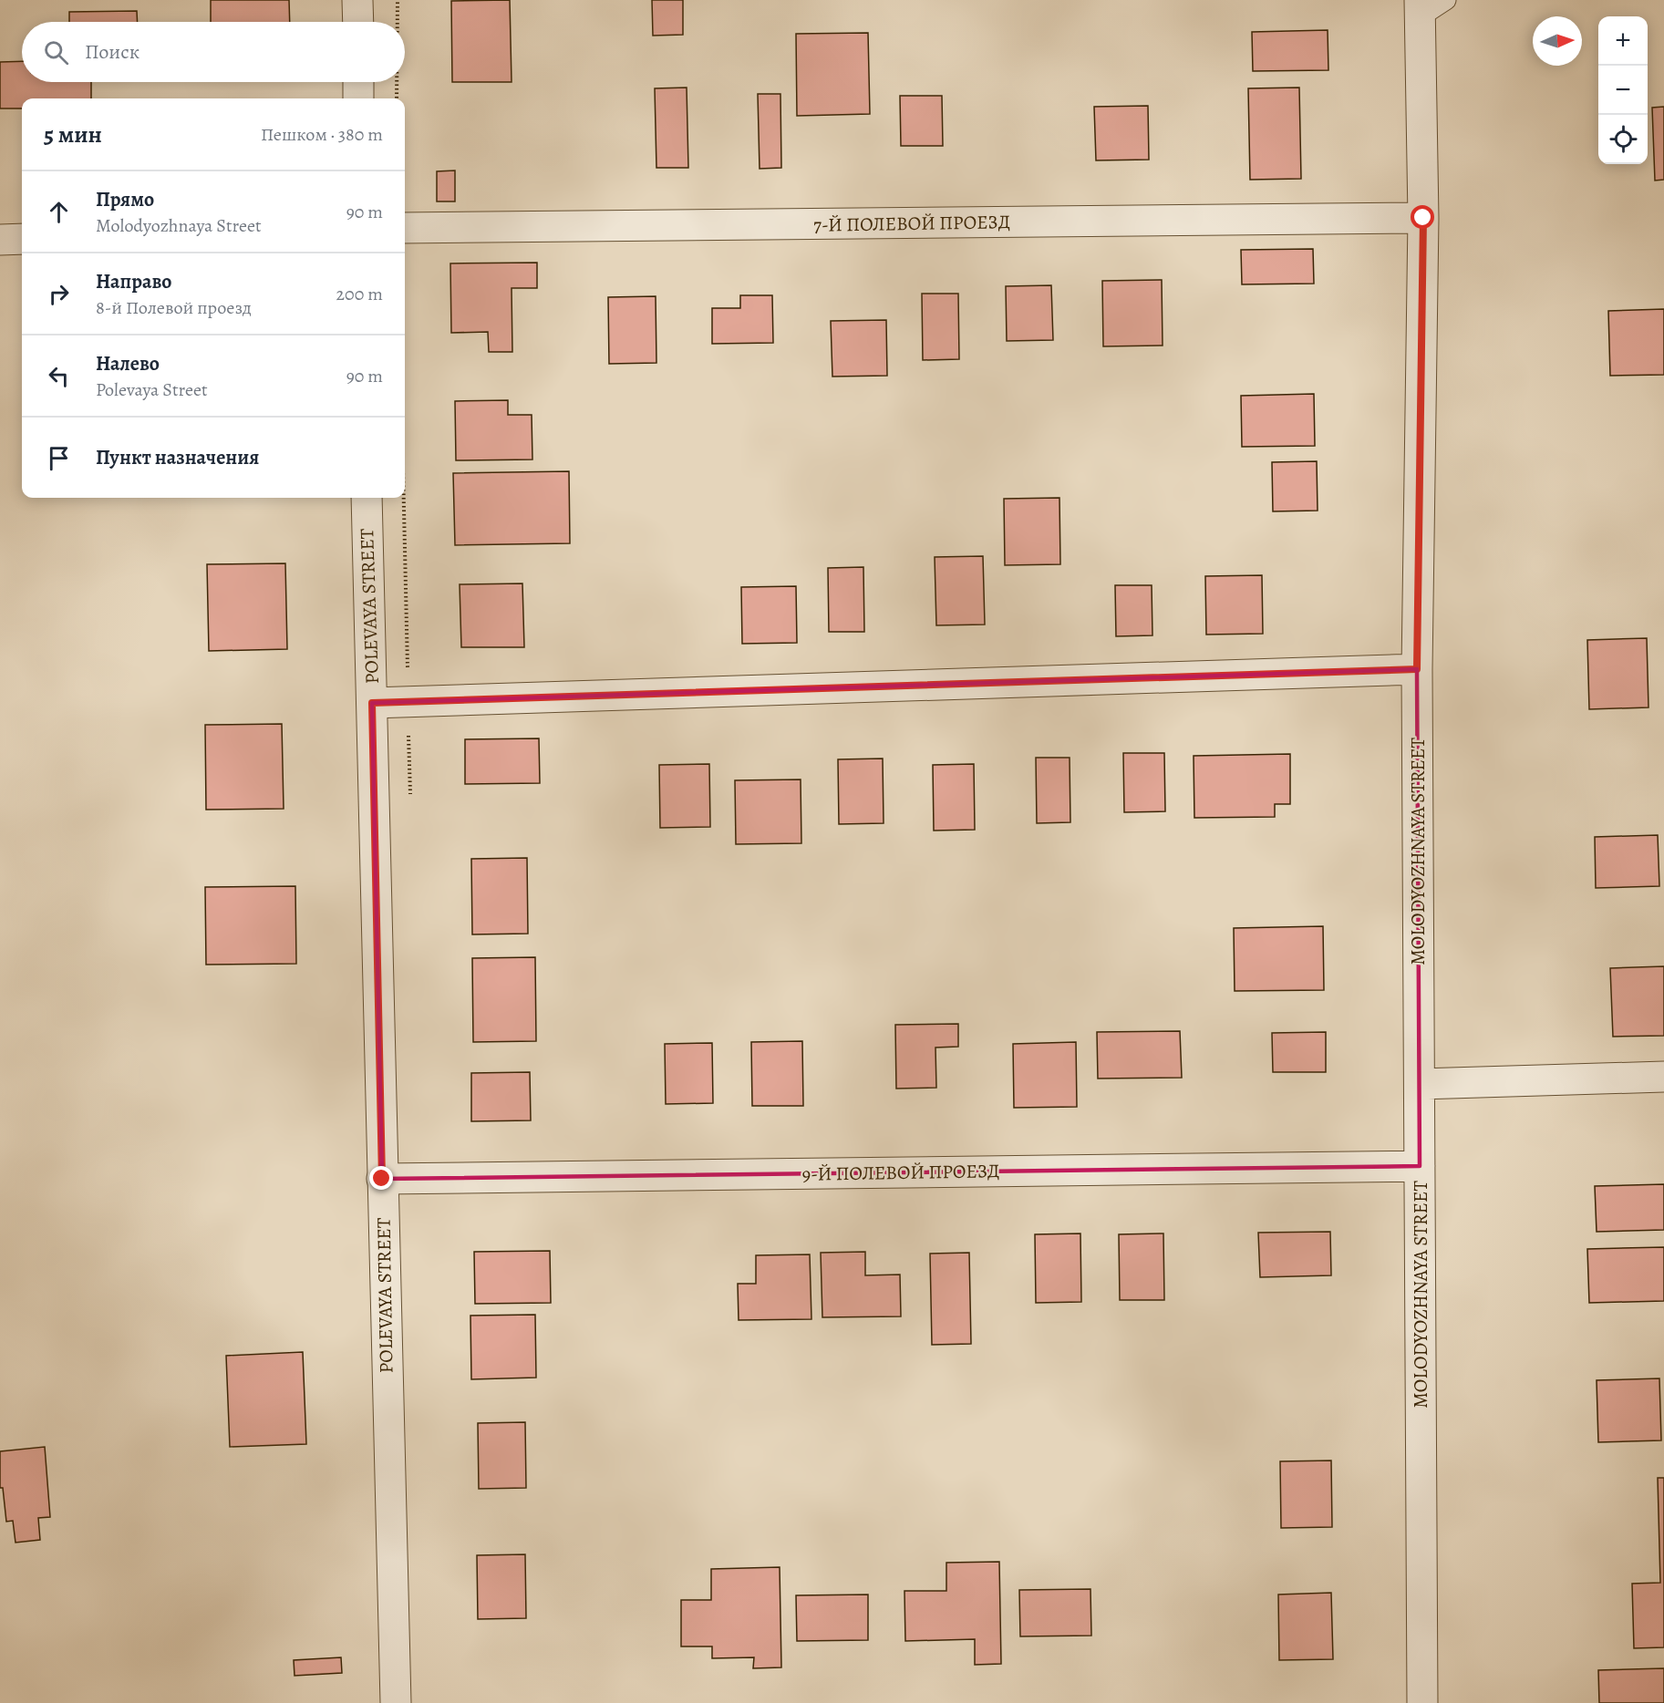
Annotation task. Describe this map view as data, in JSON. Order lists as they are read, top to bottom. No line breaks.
{"streets":{"street":["7-Й ПОЛЕВОЙ ПРОЕЗД","POLEVAYA STREET","MOLODYOZHNAYA STREET","9-Й ПОЛЕВОЙ ПРОЕЗД"]},"crossings":[["7-Й ПОЛЕВОЙ ПРОЕЗД","MOLODYOZHNAYA STREET"],["POLEVAYA STREET","9-Й ПОЛЕВОЙ ПРОЕЗД"],["MOLODYOZHNAYA STREET","9-Й ПОЛЕВОЙ ПРОЕЗД"]],"north":"right","page":{"map_buttons":["+","−"],"search":"Поиск","heading":["5 мин","Пешком · 380 m"],"list":[["Прямо","Molodyozhnaya Street","90 m"],["Направо","8-й Полевой проезд","200 m"],["Налево","Polevaya Street","90 m"],"Пункт назначения"]}}
